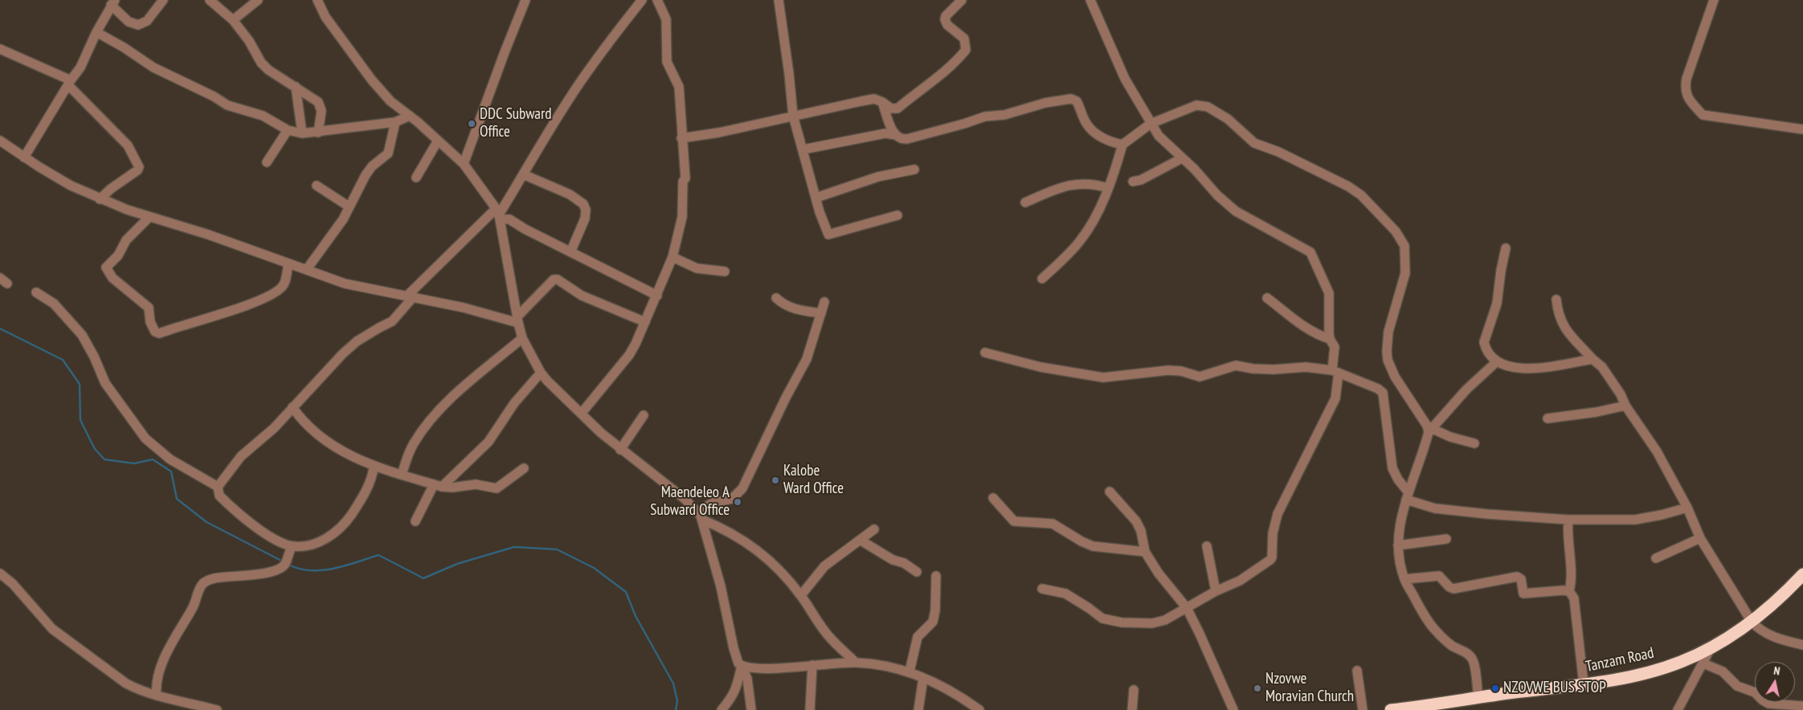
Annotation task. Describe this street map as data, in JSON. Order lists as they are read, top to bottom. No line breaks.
{"streets":{"highway":["Tanzam Road"]},"places":["DDC Subward Office","Kalobe Ward Office","Maendeleo A Subward Office","Nzovwe Moravian Church","NZOVWE BUS STOP"],"north":"top"}
